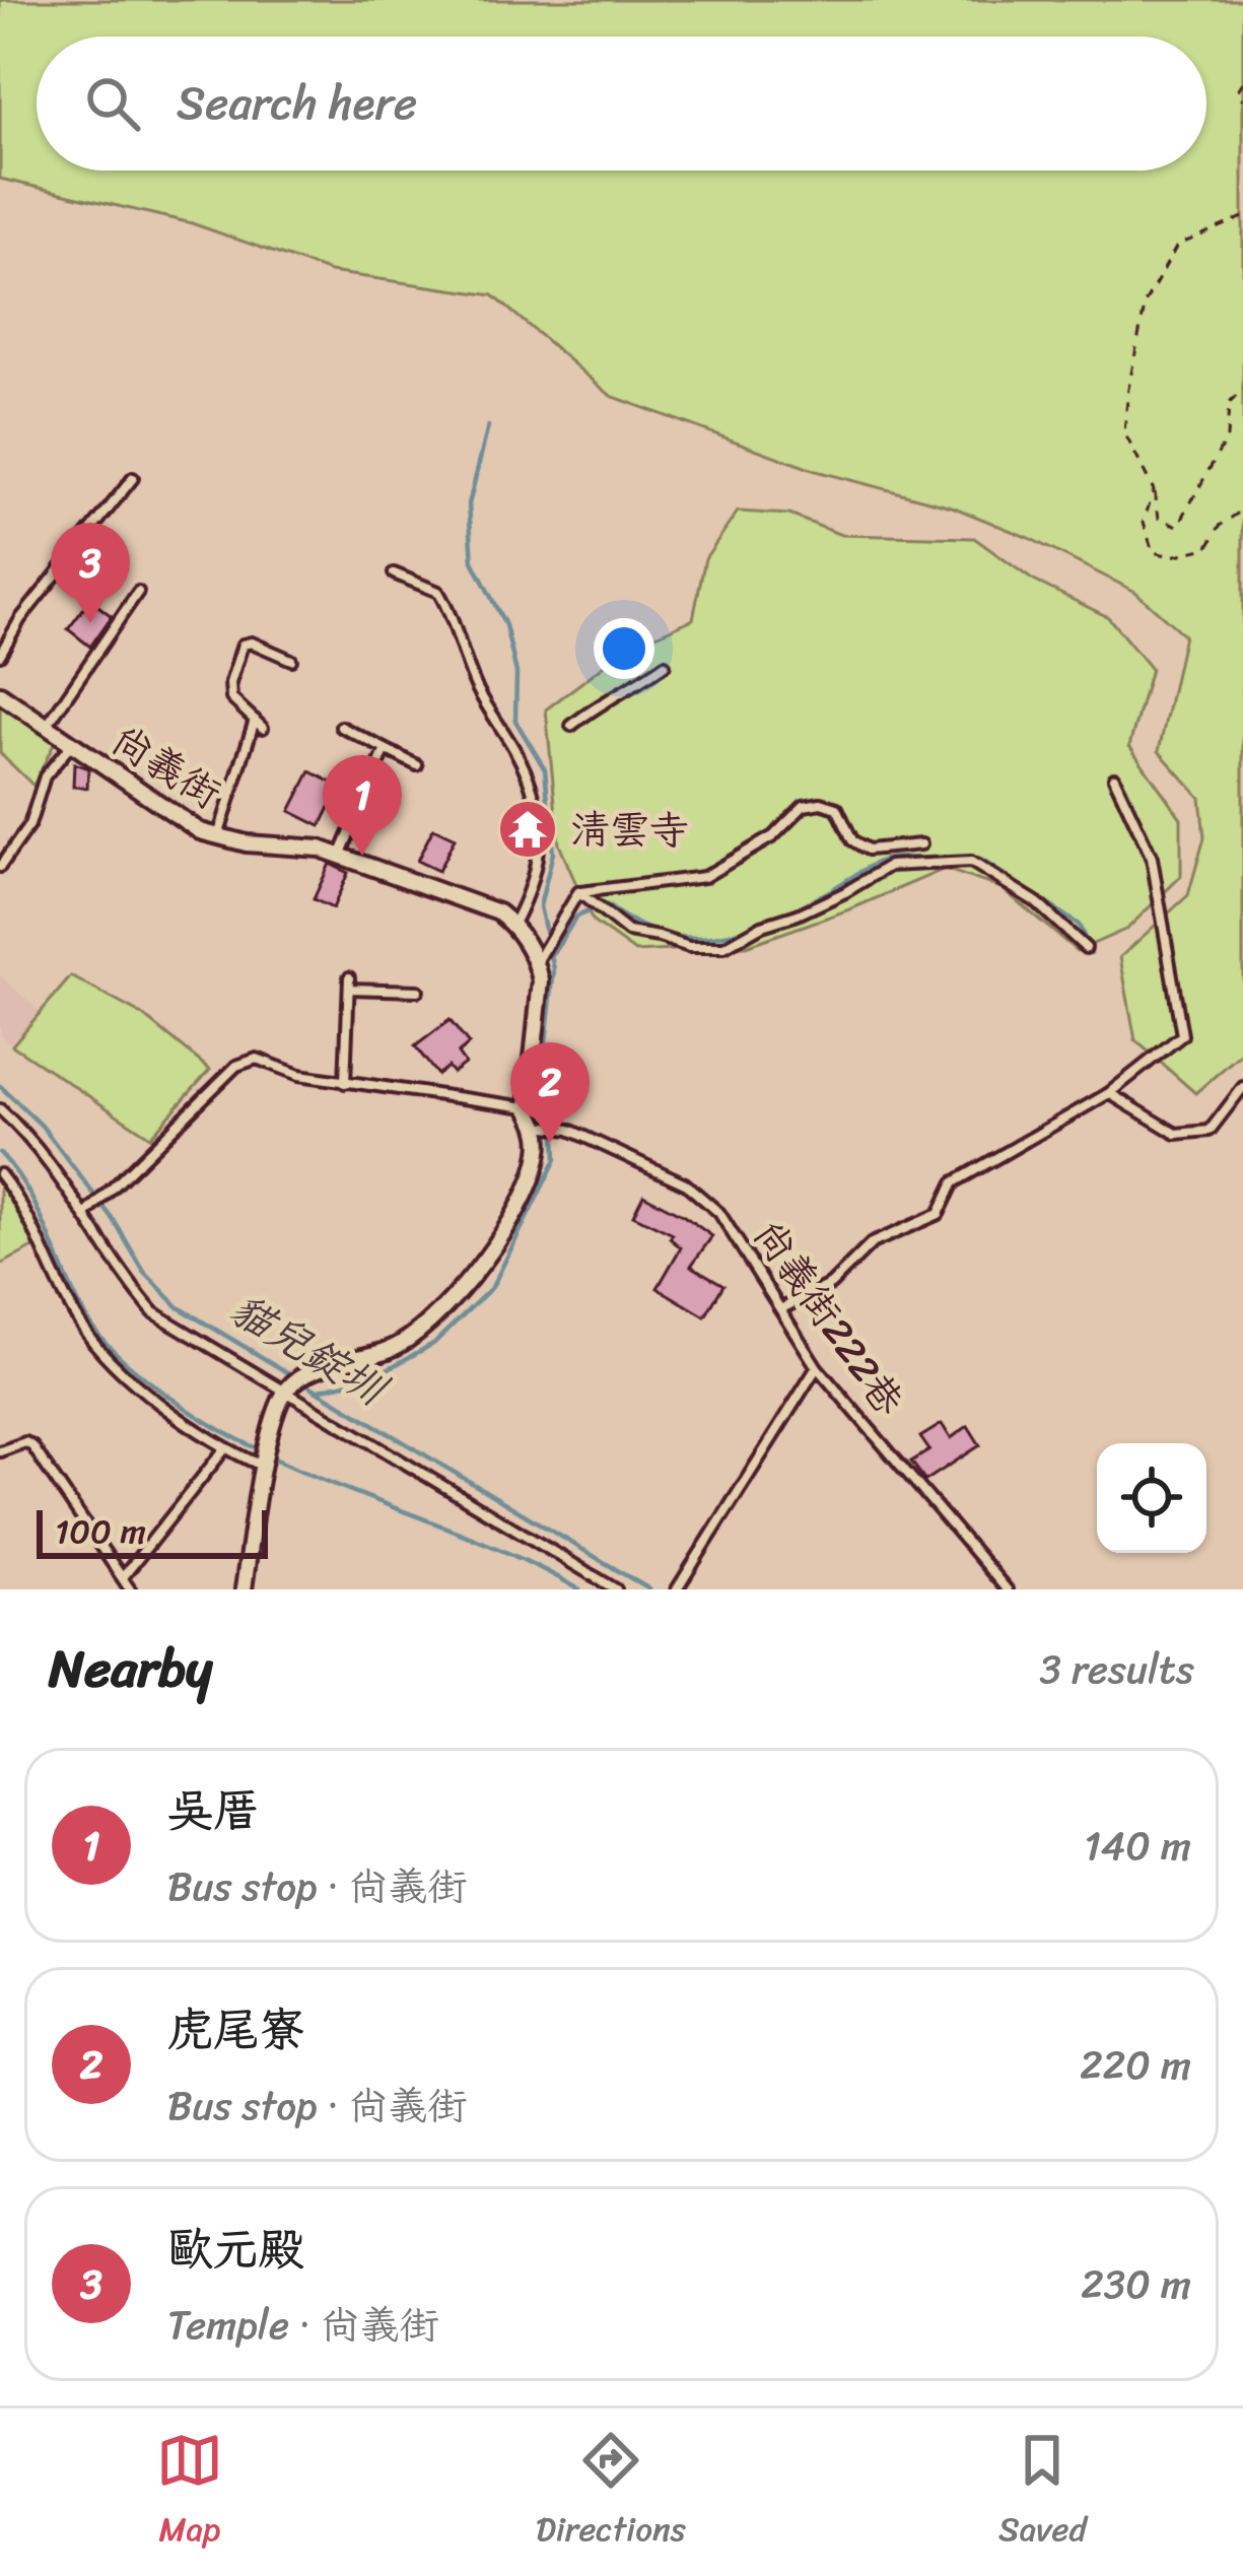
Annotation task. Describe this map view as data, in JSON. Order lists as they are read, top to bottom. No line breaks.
{"streets":{"street":["尚義街"],"lane":["尚義街222巷"]},"water":["貓兒錠圳"],"places":{"temple":["清雲寺"]},"scale_bar":"100 m","page":{"search":"Search here","pins":["3","1","2"],"scale":"100 m","heading":["Nearby","3 results"],"list":[{"mark":"1","name":"吳厝","note":"Bus stop · 尚義街","value":"140 m"},{"mark":"2","name":"虎尾寮","note":"Bus stop · 尚義街","value":"220 m"},{"mark":"3","name":"歐元殿","note":"Temple · 尚義街","value":"230 m"}],"nav":["Map","Directions","Saved"]}}
